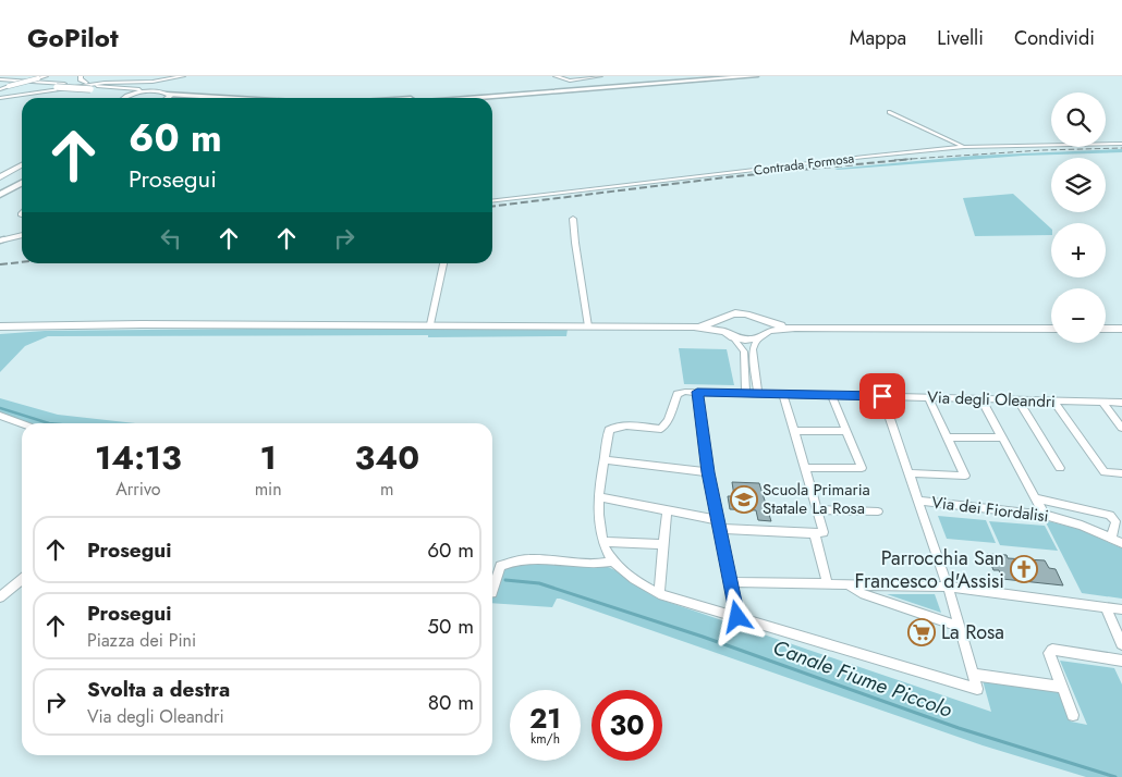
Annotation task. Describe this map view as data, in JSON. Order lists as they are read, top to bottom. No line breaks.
{"streets":{"street":["Contrada Formosa","Via degli Oleandri","Via dei Fiordalisi"]},"water":["Canale Fiume Piccolo"],"places":{"school or university":["Scuola Primaria Statale La Rosa"],"church":["Parrocchia San Francesco d'Assisi"],"supermarket":["La Rosa"]},"page":{"header":"GoPilot","nav":["Mappa","Livelli","Condividi"],"map_buttons":["+","−"],"turn":["60 m","Prosegui"],"eta":["14:13","Arrivo","1","min","340","m"],"list":[{"name":"Prosegui","value":"60 m"},{"name":"Prosegui","note":"Piazza dei Pini","value":"50 m"},{"name":"Svolta a destra","note":"Via degli Oleandri","value":"80 m"}],"speed":"21 km/h","limit":"30"}}
